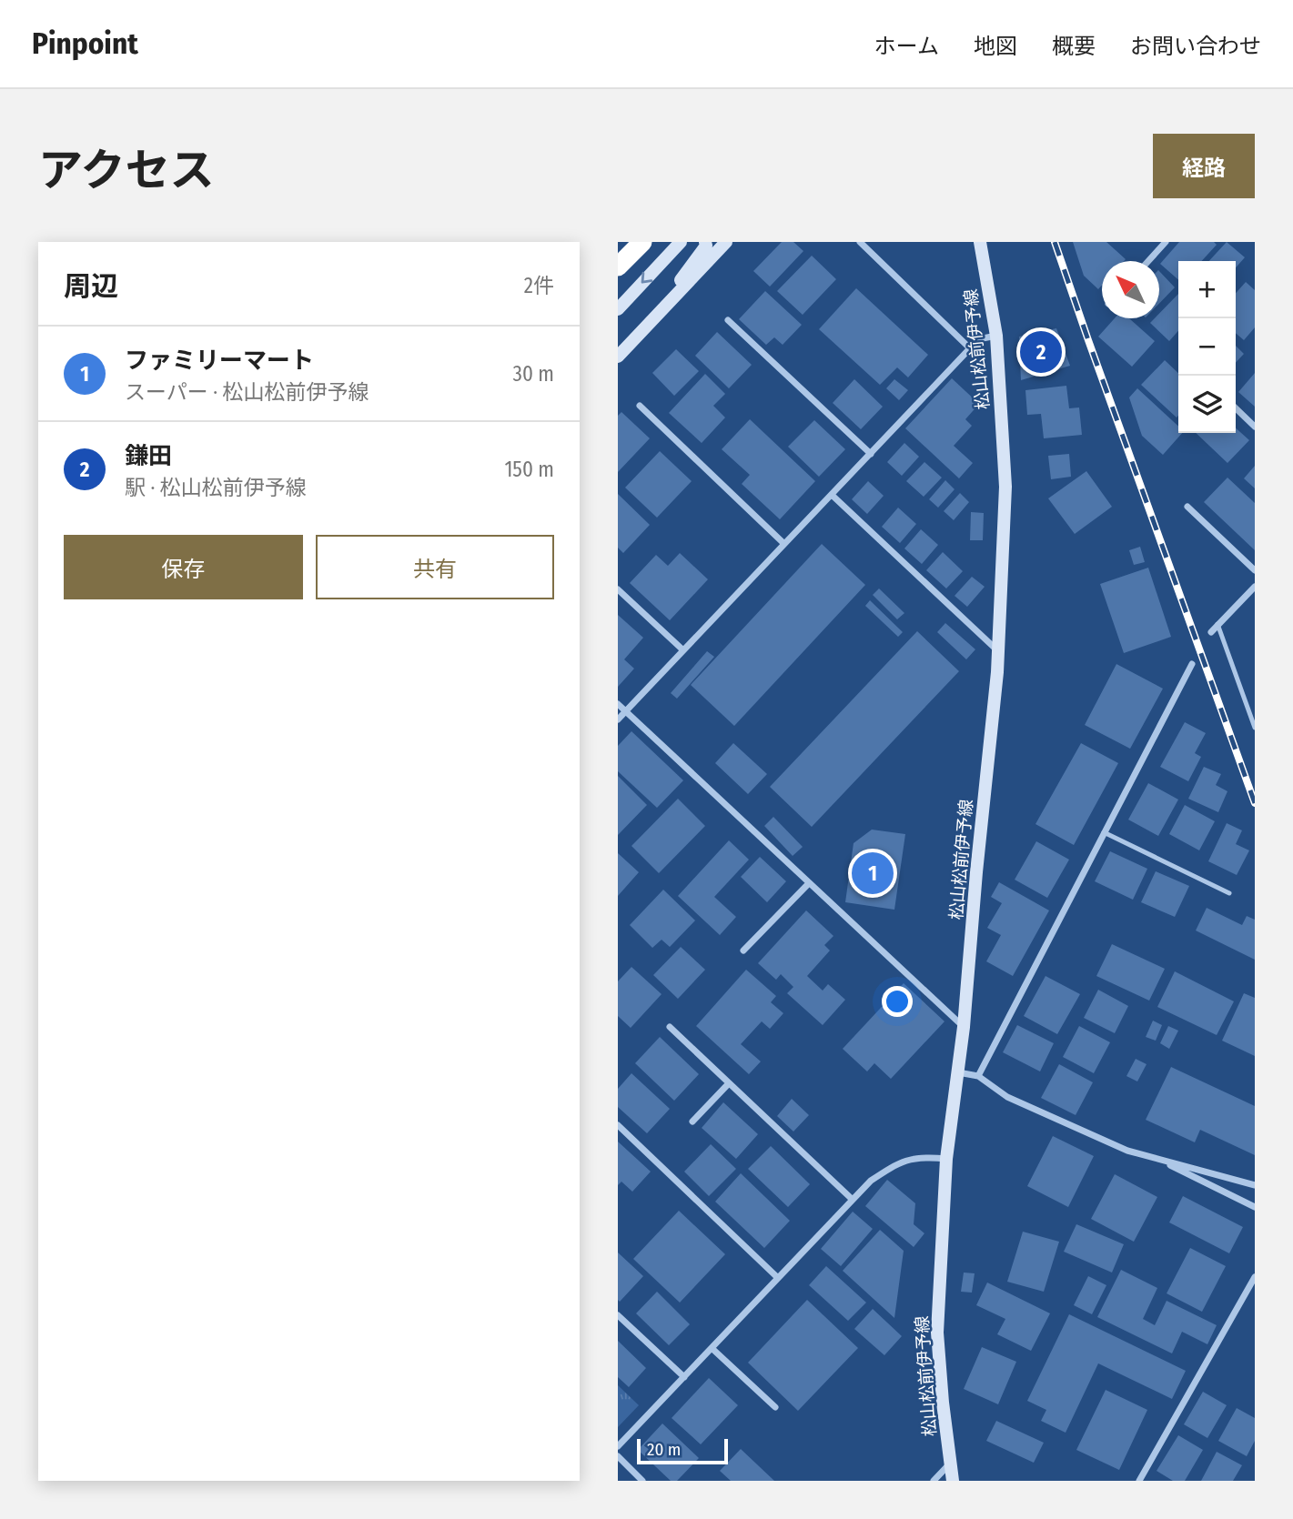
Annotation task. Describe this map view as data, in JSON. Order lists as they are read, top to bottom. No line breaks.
{"streets":{"main road":["松山松前伊予線"]},"scale_bar":"20 m","north":"top left","page":{"header":"Pinpoint","nav":["ホーム","地図","概要","お問い合わせ"],"title":"アクセス","buttons":["経路",["保存","共有"]],"heading":["周辺","2件"],"map_buttons":["+","−"],"list":[{"mark":"1","name":"ファミリーマート","note":"スーパー · 松山松前伊予線","value":"30 m"},{"mark":"2","name":"鎌田","note":"駅 · 松山松前伊予線","value":"150 m"}],"pins":["2","1"],"scale":"20 m"}}
